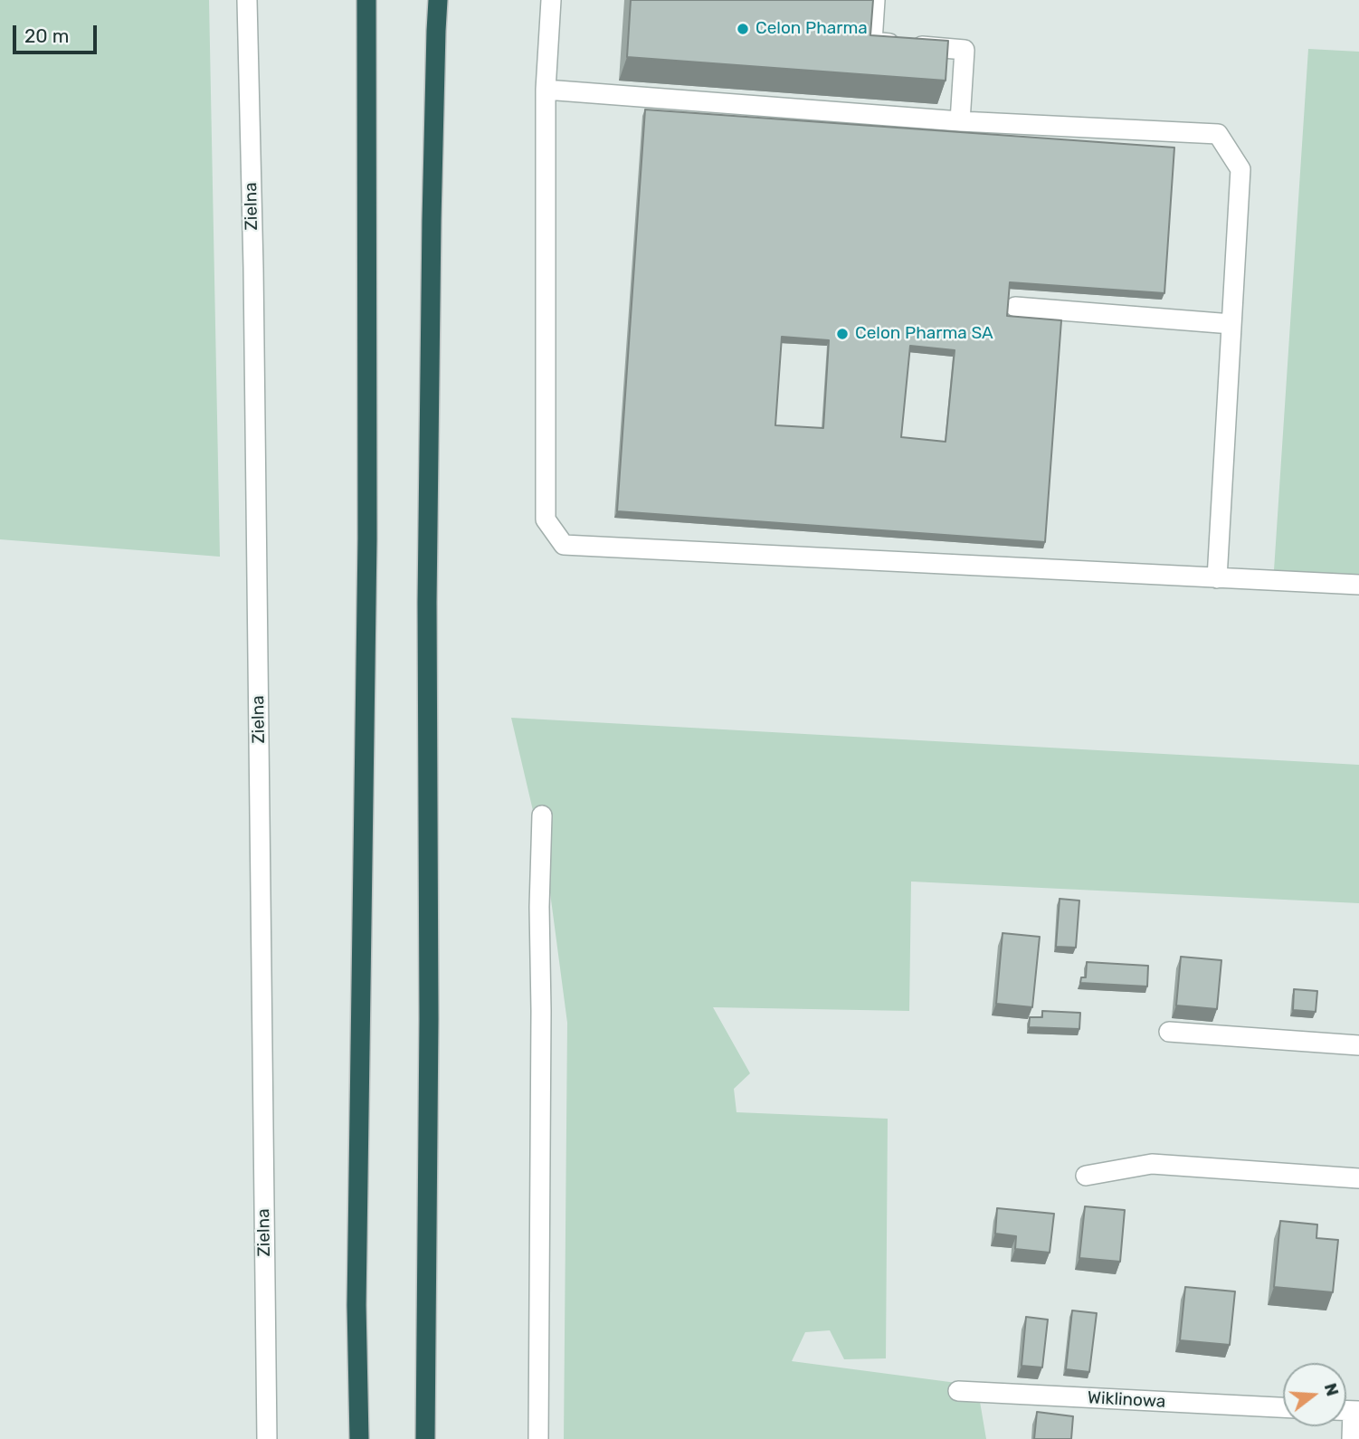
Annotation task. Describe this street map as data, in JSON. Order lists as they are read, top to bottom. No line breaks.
{"streets":{"street":["Zielna","Wiklinowa"]},"places":["Celon Pharma","Celon Pharma SA"],"scale_bar":"20 m","north":"right"}
